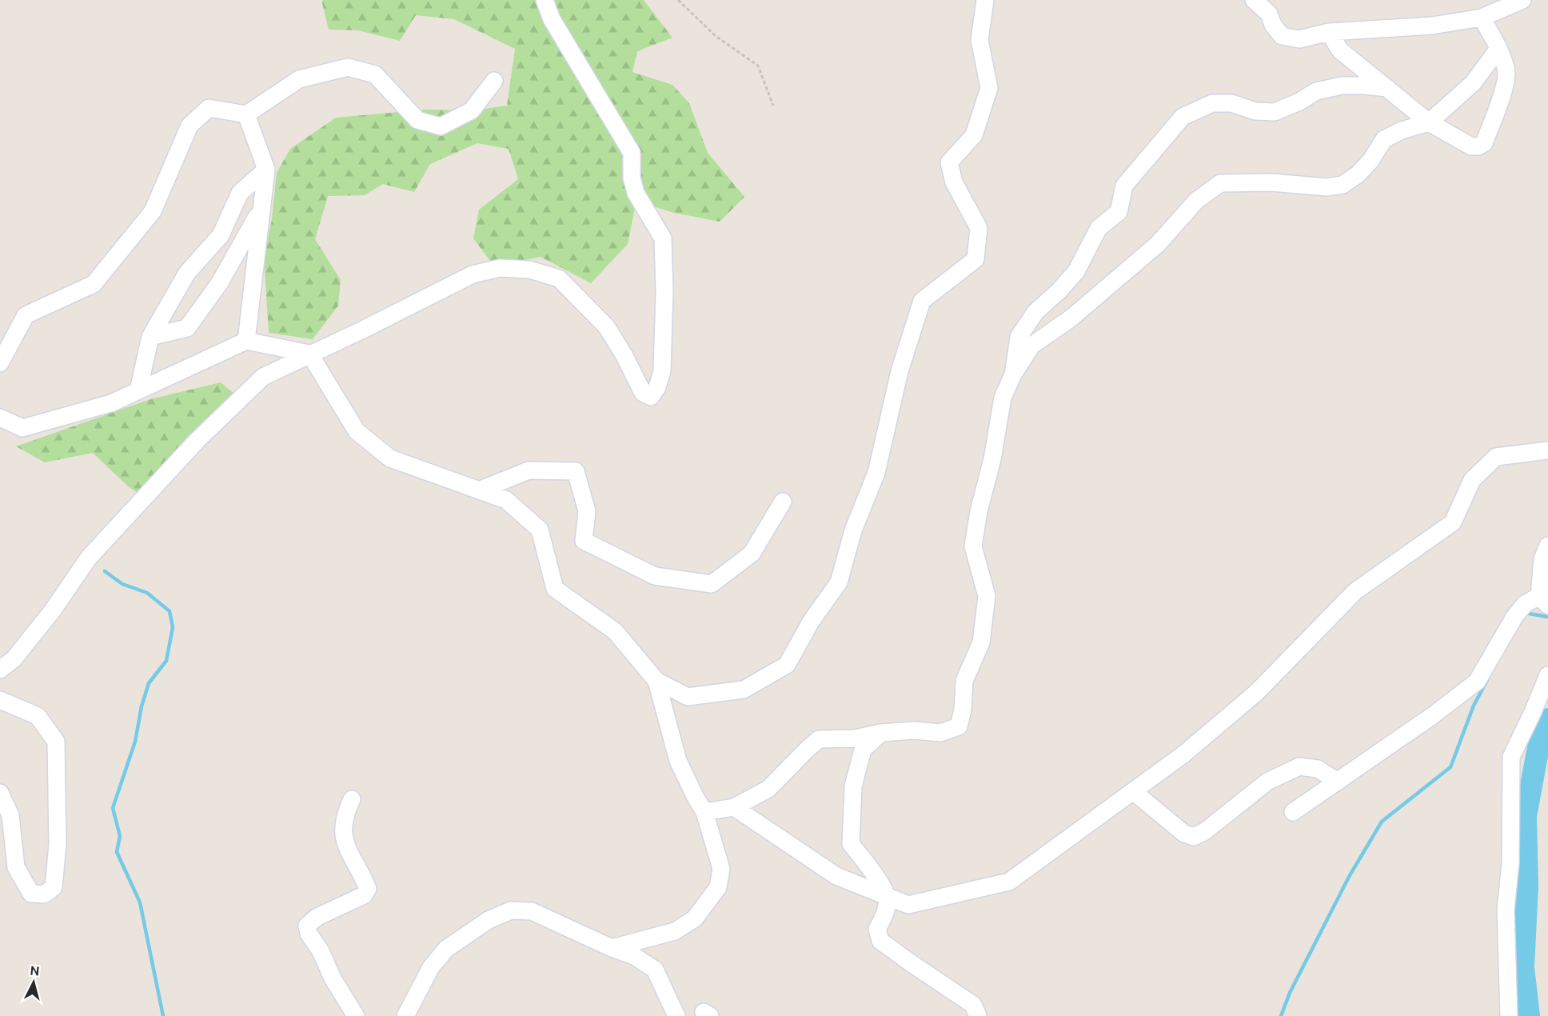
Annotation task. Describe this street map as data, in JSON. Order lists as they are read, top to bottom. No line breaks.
{"north":"top"}
